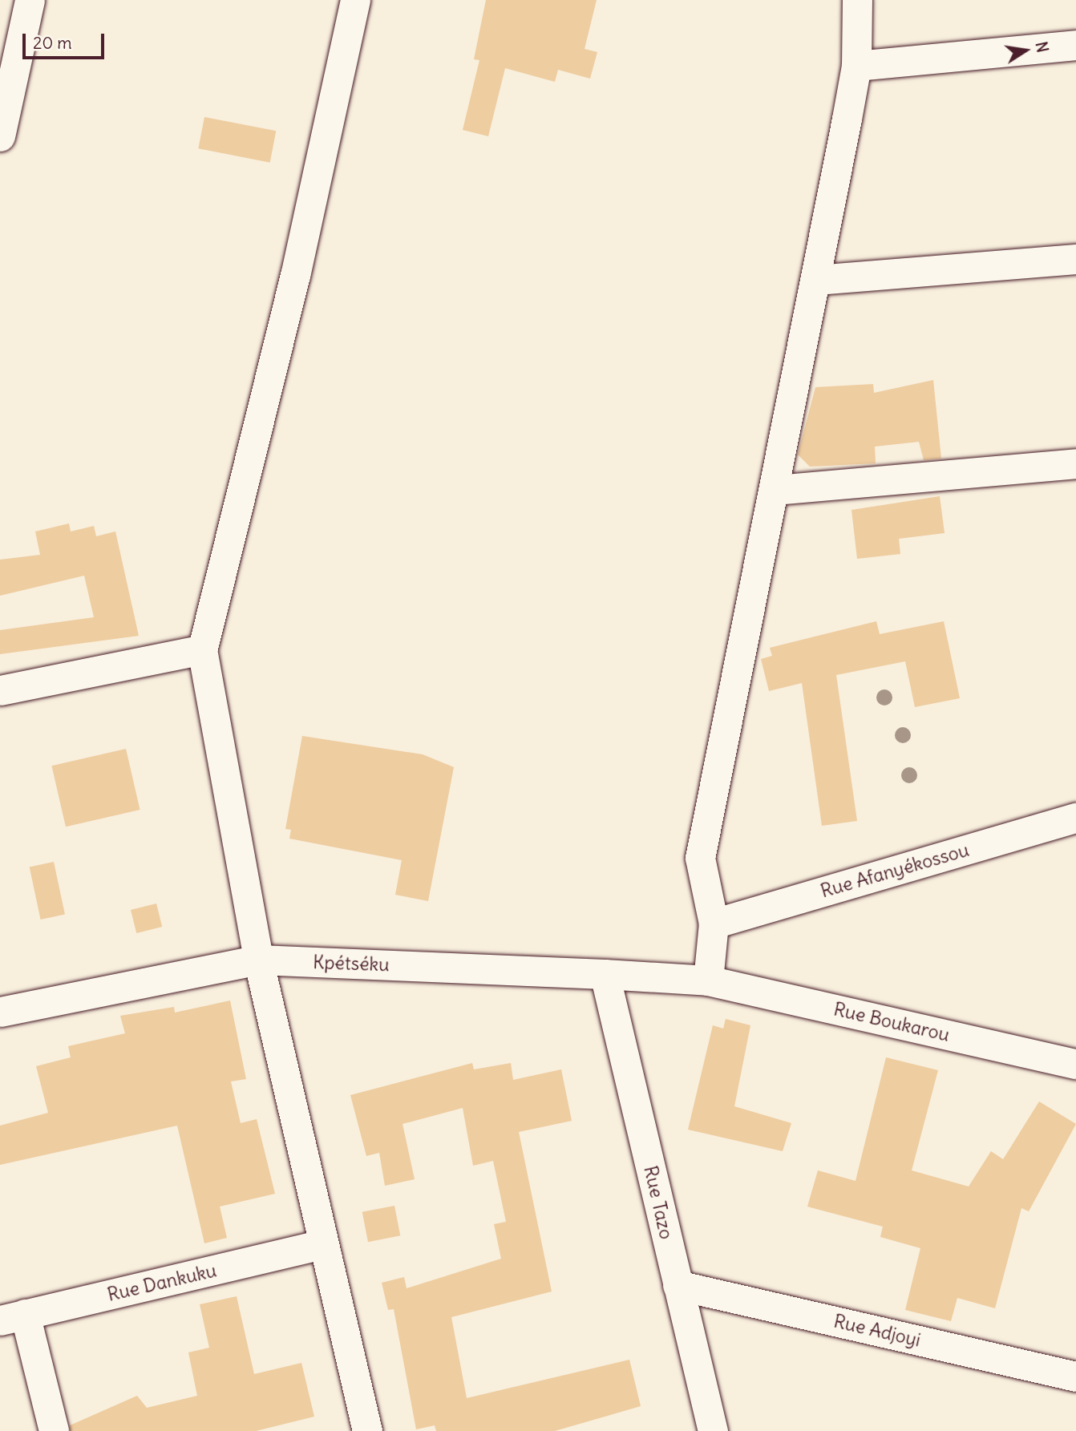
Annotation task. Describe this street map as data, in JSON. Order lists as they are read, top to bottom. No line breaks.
{"streets":{"street":["Rue Afanyékossou","Kpétséku","Rue Boukarou","Rue Tazo","Rue Dankuku","Rue Adjoyi"]},"crossings":[["Kpétséku","Rue Boukarou"],["Kpétséku","Rue Tazo"],["Rue Tazo","Rue Adjoyi"]],"scale_bar":"20 m","north":"right"}
